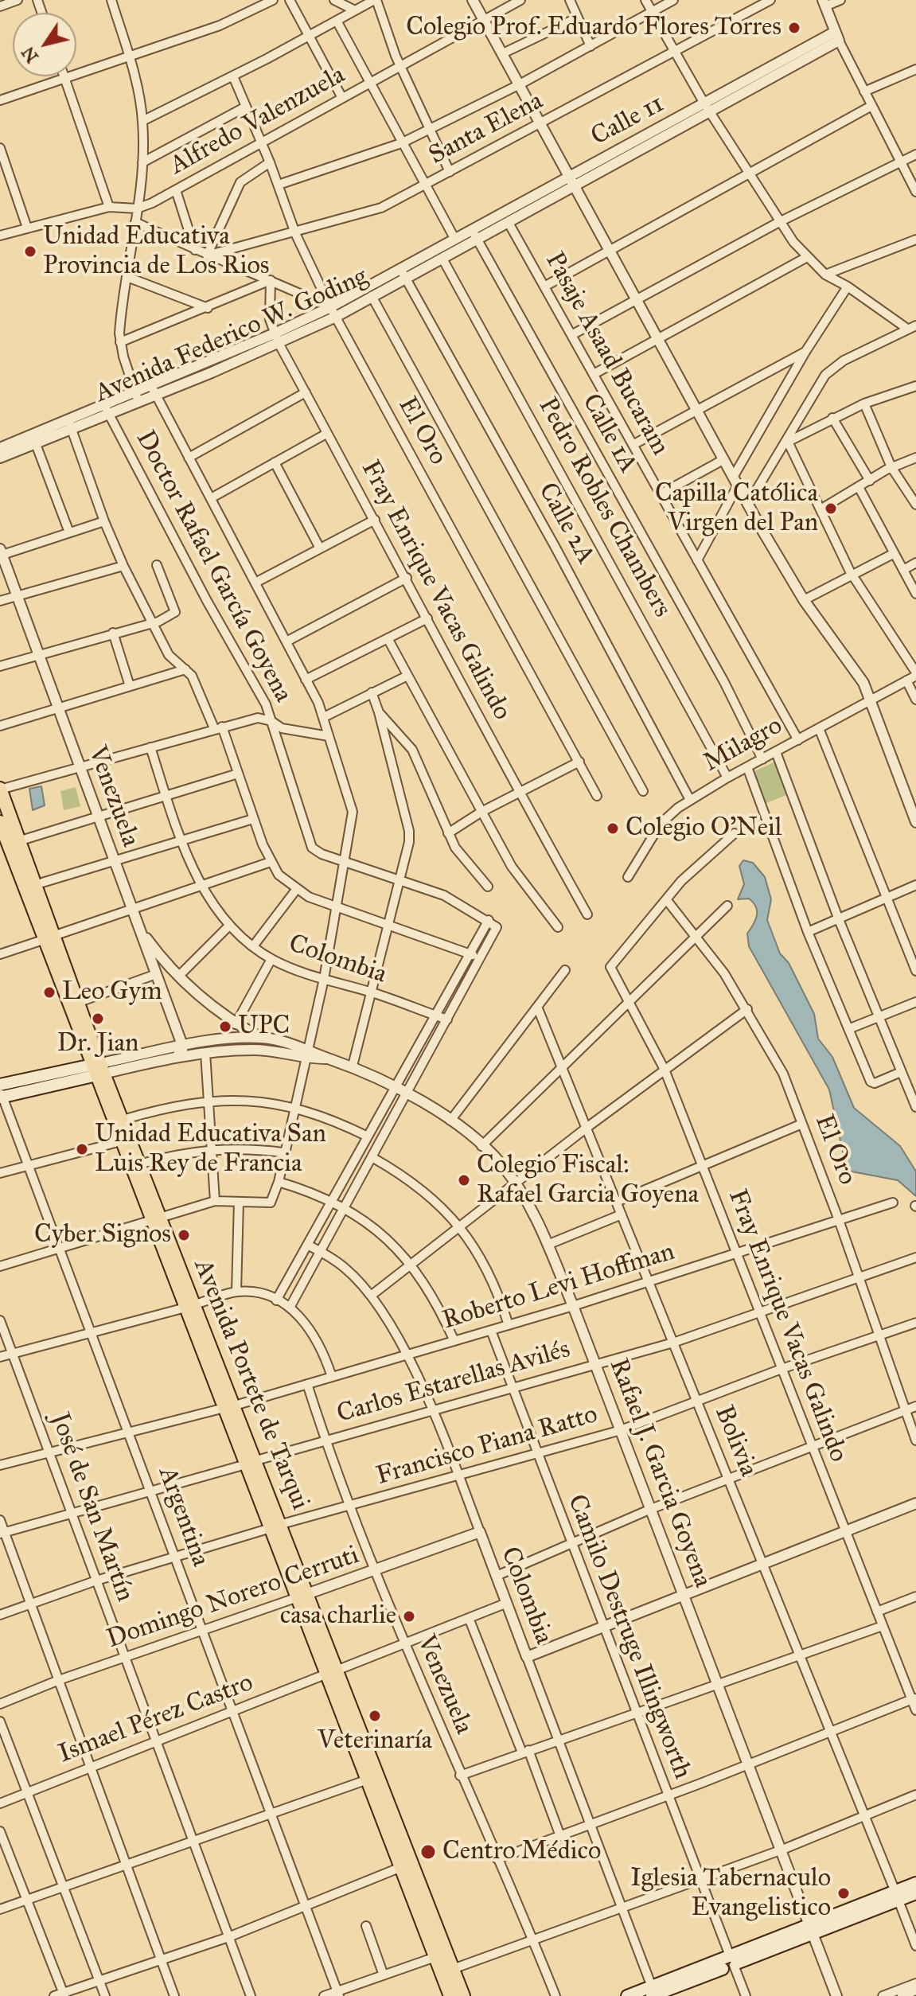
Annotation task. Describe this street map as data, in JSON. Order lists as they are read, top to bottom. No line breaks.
{"streets":{"main road":["Avenida Portete de Tarqui"],"street":["Alfredo Valenzuela","Calle 11","Santa Elena","Avenida Federico W. Goding","Pasaje Asaad Bucaram","El Oro","Calle 1A","Pedro Robles Chambers","Calle 2A","Doctor Rafael García Goyena","Fray Enrique Vacas Galindo","Milagro","Venezuela","Colombia","Roberto Levi Hoffman","Carlos Estarellas Avilés","Bolivia","Francisco Piana Ratto","Rafael J. Garcia Goyena","José de San Martín","Argentina","Domingo Norero Cerruti","Camilo Destruge Illingworth","Ismael Pérez Castro"]},"crossings":[["Alfredo Valenzuela","El Oro"],["Calle 11","Avenida Federico W. Goding"],["Santa Elena","El Oro"],["Avenida Federico W. Goding","Pasaje Asaad Bucaram"],["Avenida Federico W. Goding","El Oro"],["Avenida Federico W. Goding","Calle 1A"],["Avenida Federico W. Goding","Pedro Robles Chambers"],["Avenida Federico W. Goding","Calle 2A"],["Avenida Federico W. Goding","Doctor Rafael García Goyena"],["Avenida Federico W. Goding","Fray Enrique Vacas Galindo"],["Pasaje Asaad Bucaram","Milagro"],["El Oro","Fray Enrique Vacas Galindo"],["El Oro","Roberto Levi Hoffman"],["El Oro","Carlos Estarellas Avilés"],["El Oro","Francisco Piana Ratto"],["Calle 1A","Milagro"],["Pedro Robles Chambers","Milagro"],["Calle 2A","Milagro"],["Fray Enrique Vacas Galindo","Roberto Levi Hoffman"],["Fray Enrique Vacas Galindo","Carlos Estarellas Avilés"],["Fray Enrique Vacas Galindo","Francisco Piana Ratto"],["Venezuela","Roberto Levi Hoffman"],["Venezuela","Carlos Estarellas Avilés"],["Venezuela","Francisco Piana Ratto"],["Venezuela","Rafael J. Garcia Goyena"],["Venezuela","Domingo Norero Cerruti"],["Venezuela","Ismael Pérez Castro"],["Colombia","Roberto Levi Hoffman"],["Colombia","Carlos Estarellas Avilés"],["Colombia","Francisco Piana Ratto"],["Colombia","Domingo Norero Cerruti"],["Colombia","Ismael Pérez Castro"],["Roberto Levi Hoffman","Avenida Portete de Tarqui"],["Roberto Levi Hoffman","Bolivia"],["Roberto Levi Hoffman","Rafael J. Garcia Goyena"],["Roberto Levi Hoffman","José de San Martín"],["Roberto Levi Hoffman","Argentina"],["Roberto Levi Hoffman","Camilo Destruge Illingworth"],["Carlos Estarellas Avilés","Avenida Portete de Tarqui"],["Carlos Estarellas Avilés","Bolivia"],["Carlos Estarellas Avilés","Rafael J. Garcia Goyena"],["Carlos Estarellas Avilés","José de San Martín"],["Carlos Estarellas Avilés","Argentina"],["Carlos Estarellas Avilés","Camilo Destruge Illingworth"],["Avenida Portete de Tarqui","Francisco Piana Ratto"],["Avenida Portete de Tarqui","Rafael J. Garcia Goyena"],["Avenida Portete de Tarqui","Domingo Norero Cerruti"],["Avenida Portete de Tarqui","Ismael Pérez Castro"],["Bolivia","Francisco Piana Ratto"],["Francisco Piana Ratto","Rafael J. Garcia Goyena"],["Francisco Piana Ratto","José de San Martín"],["Francisco Piana Ratto","Argentina"],["Francisco Piana Ratto","Camilo Destruge Illingworth"],["José de San Martín","Domingo Norero Cerruti"],["José de San Martín","Ismael Pérez Castro"],["Argentina","Domingo Norero Cerruti"],["Argentina","Ismael Pérez Castro"]],"places":["Colegio Prof. Eduardo Flores Torres","Unidad Educativa Provincia de Los Rios","Capilla Católica Virgen del Pan","Colegio O'Neil","Leo Gym","Dr. Jian","UPC","Unidad Educativa San Luis Rey de Francia","Colegio Fiscal: Rafael Garcia Goyena","Cyber Signos","casa charlie","Veterinaría","Centro Médico","Iglesia Tabernaculo Evangelistico"],"north":"bottom left"}
